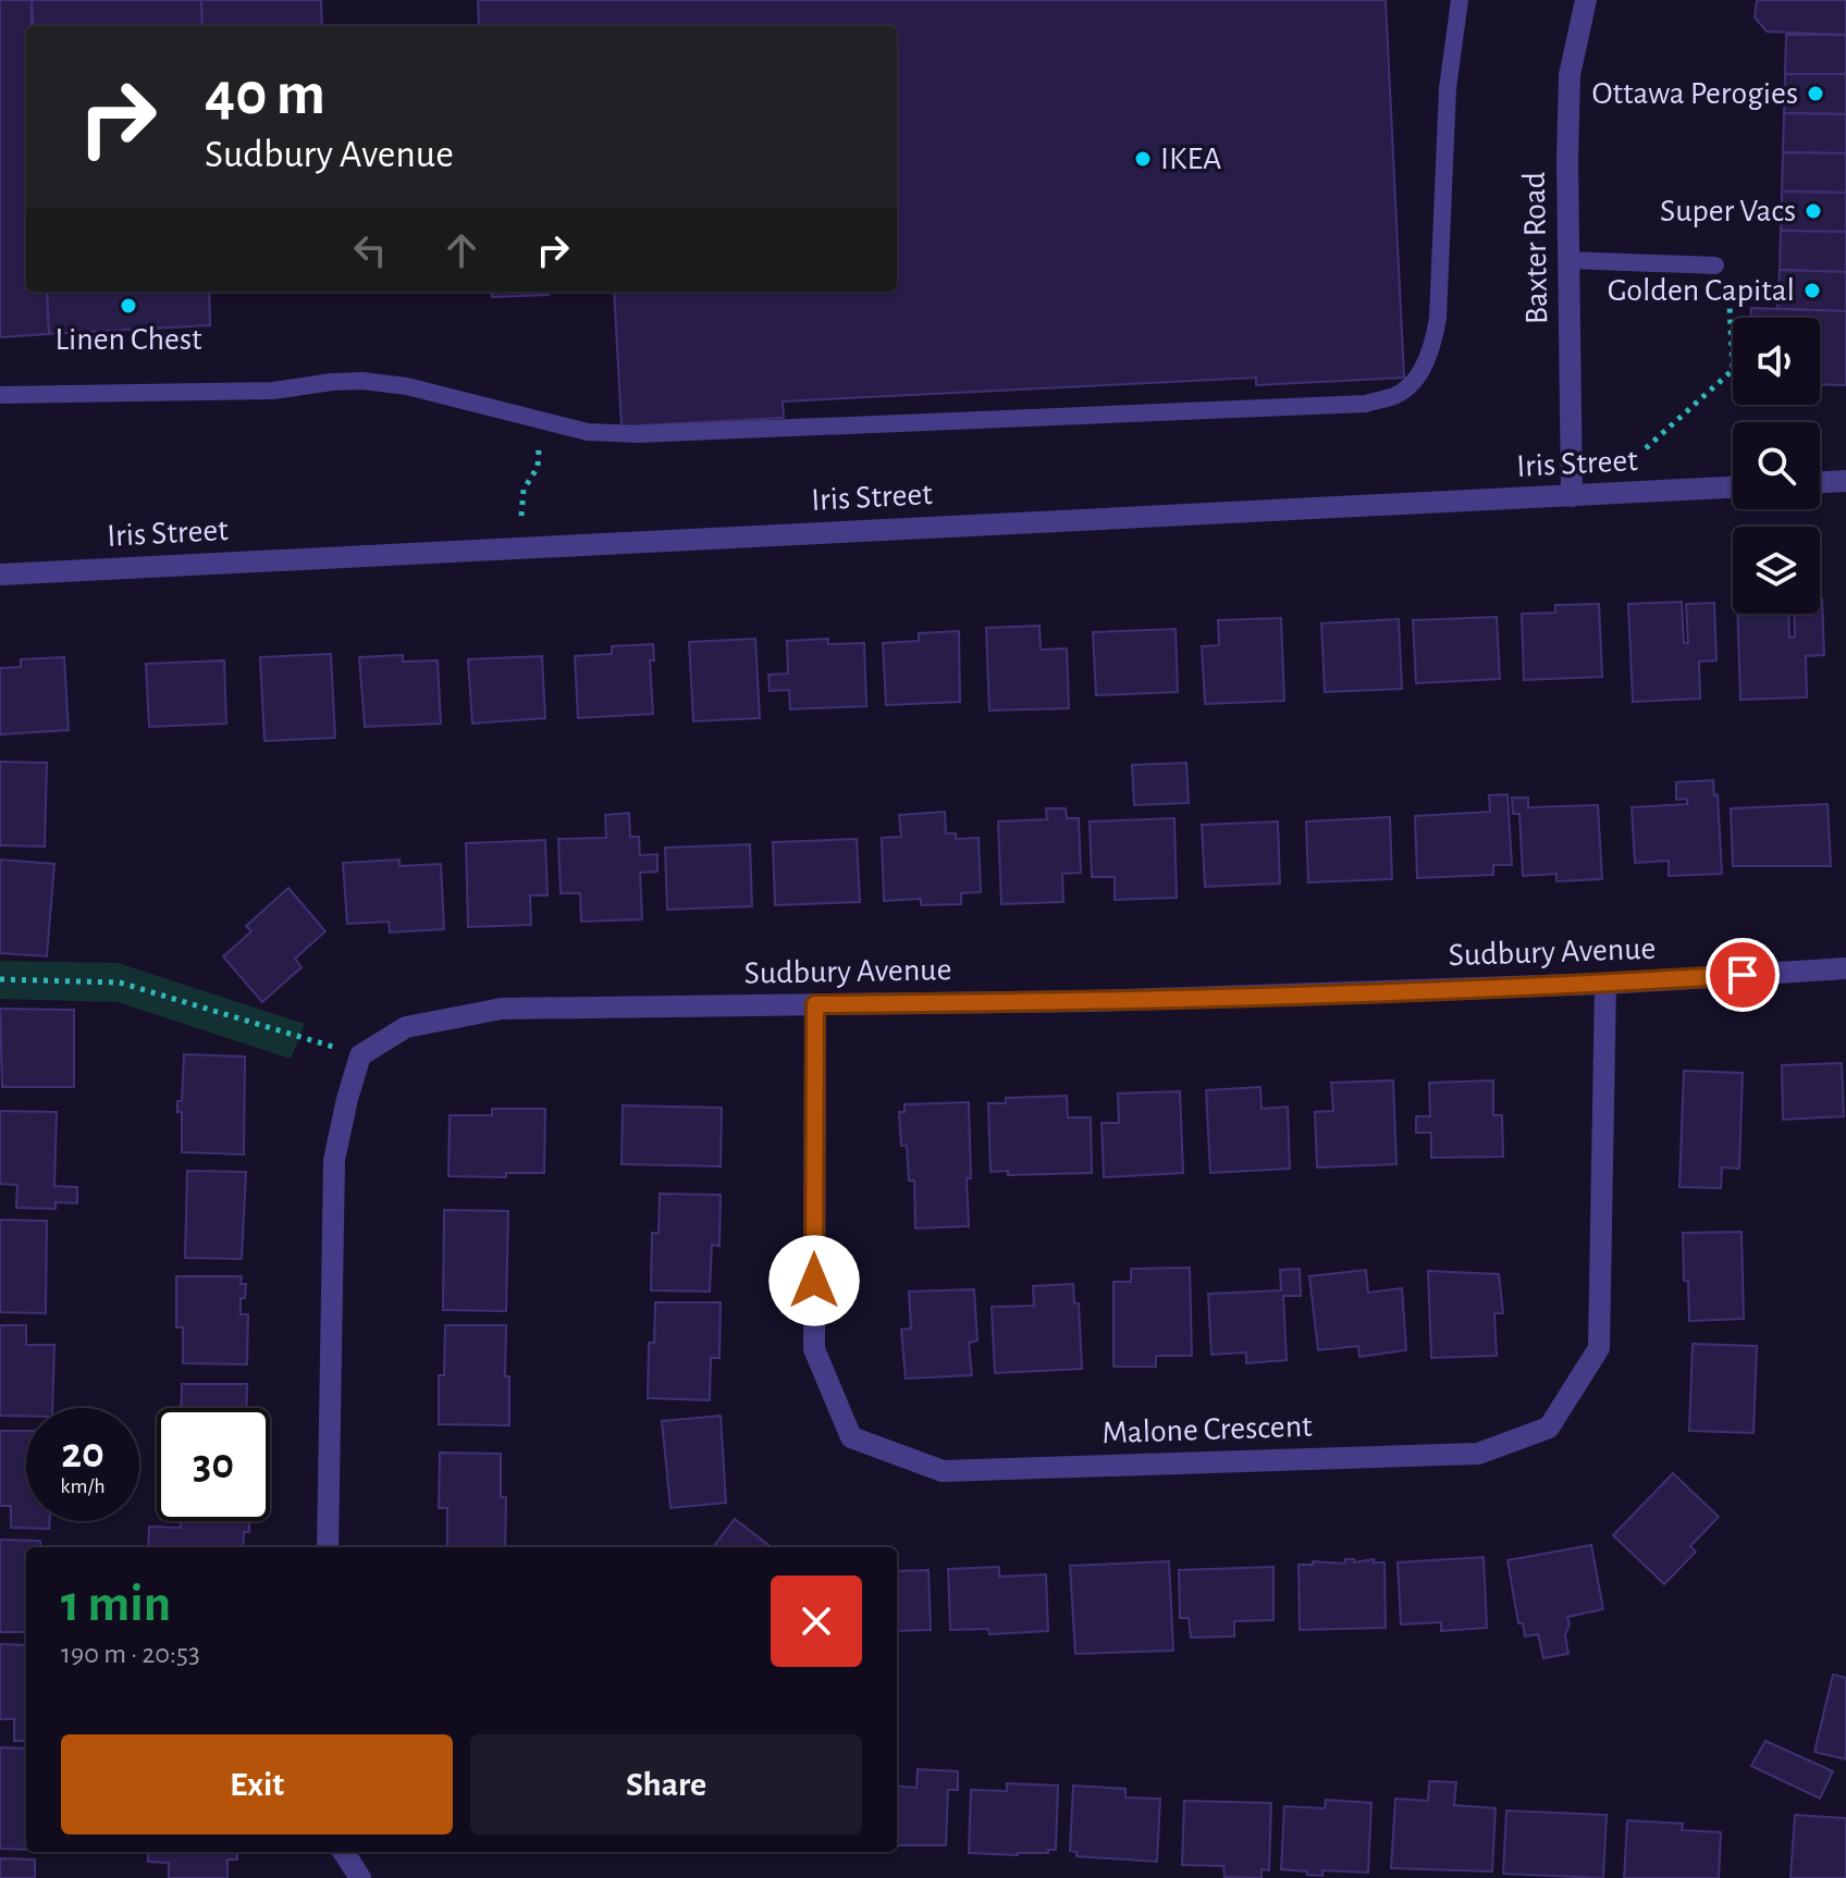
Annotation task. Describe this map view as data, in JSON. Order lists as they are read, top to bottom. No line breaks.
{"streets":{"street":["Baxter Road","Iris Street","Sudbury Avenue","Malone Crescent"]},"crossings":[["Baxter Road","Iris Street"],["Sudbury Avenue","Malone Crescent"]],"places":["Ottawa Perogies","IKEA","Super Vacs","Golden Capital","Linen Chest"],"page":{"turn":["40 m","Sudbury Avenue"],"speed":"20 km/h","limit":"30","heading":["1 min","190 m · 20:53"],"buttons":["Exit","Share"]}}
